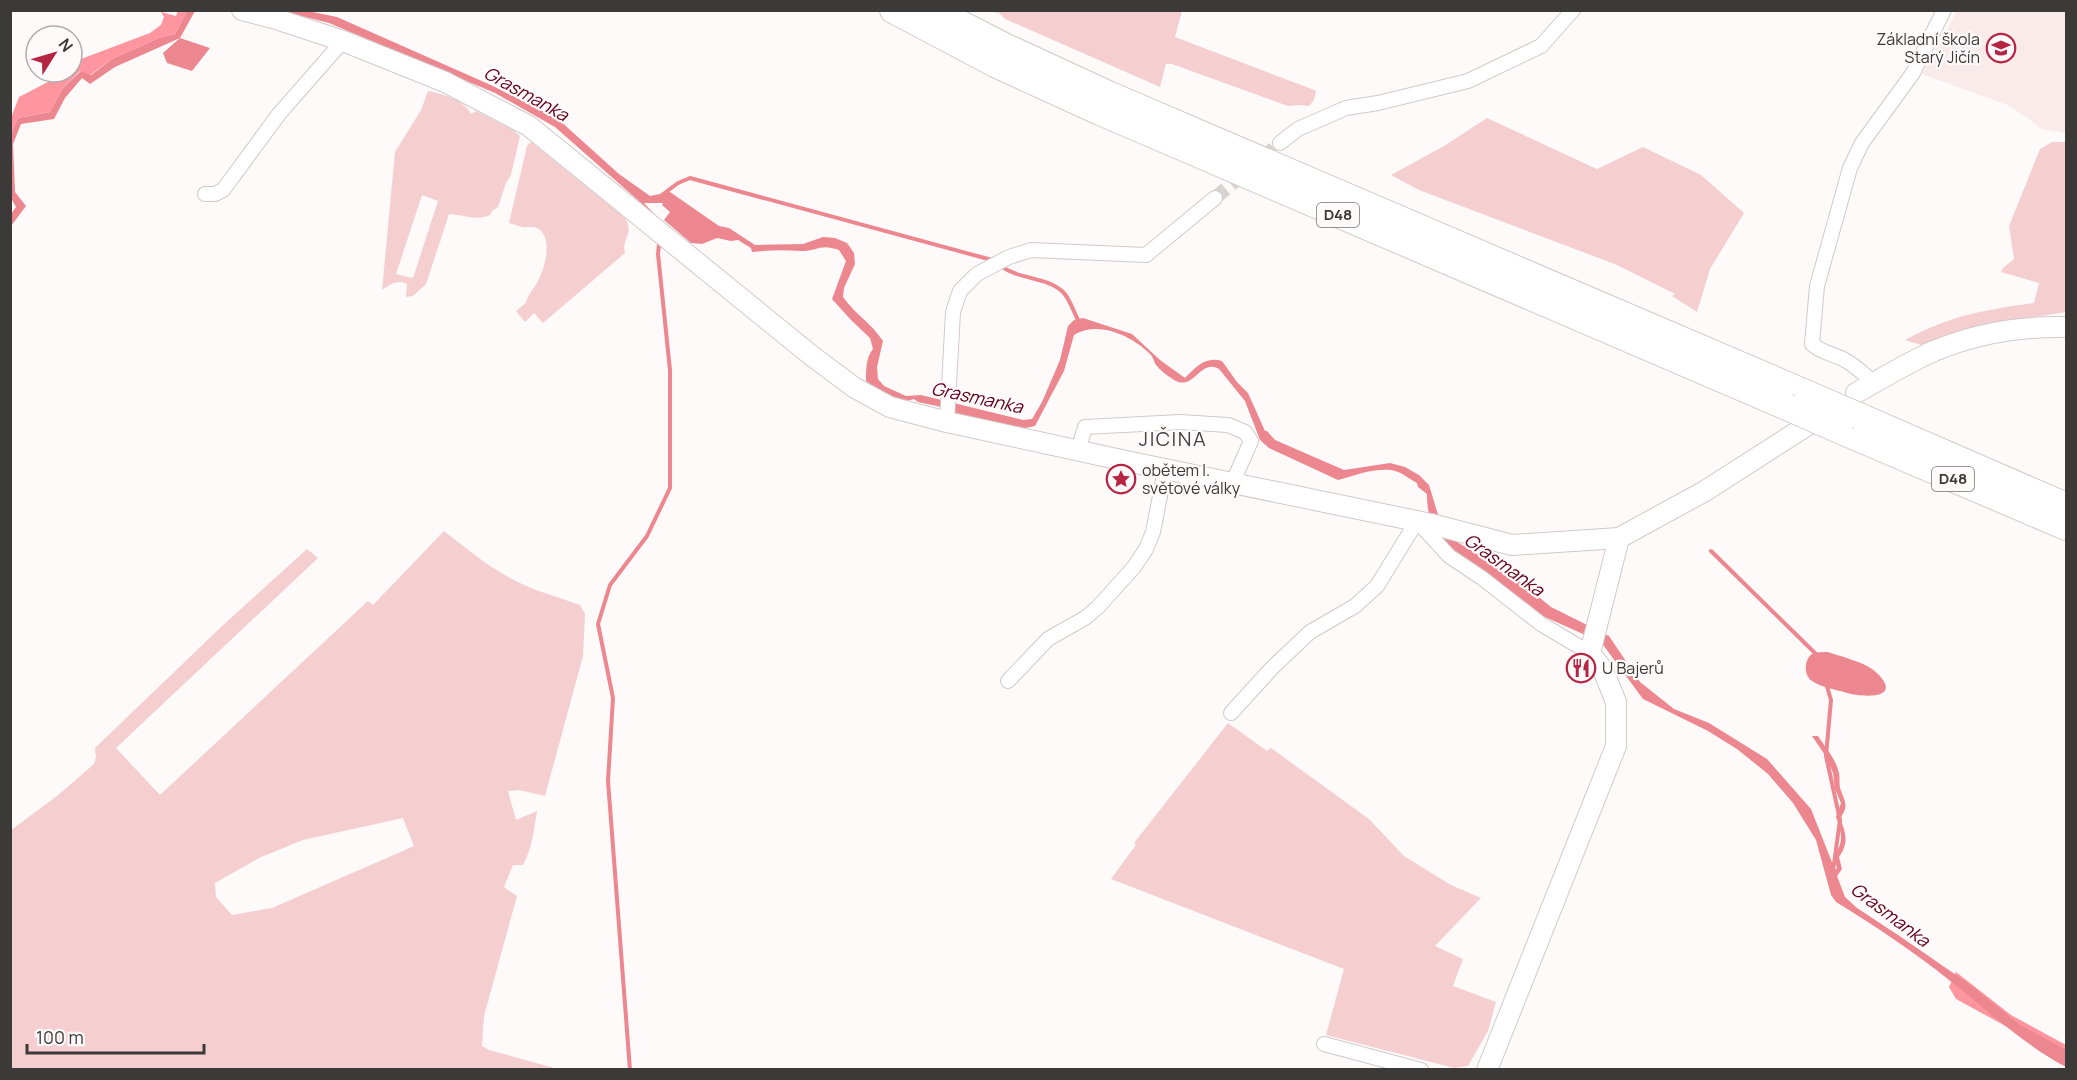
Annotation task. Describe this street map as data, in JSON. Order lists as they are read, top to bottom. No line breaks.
{"streets":{"highway":["D48"]},"districts":["JIČINA"],"water":["Grasmanka"],"places":{"school or university":["Základní škola Starý Jičín"],"place":["obětem I. světové války"],"restaurant":["U Bajerů"]},"scale_bar":"100 m","north":"top right"}
